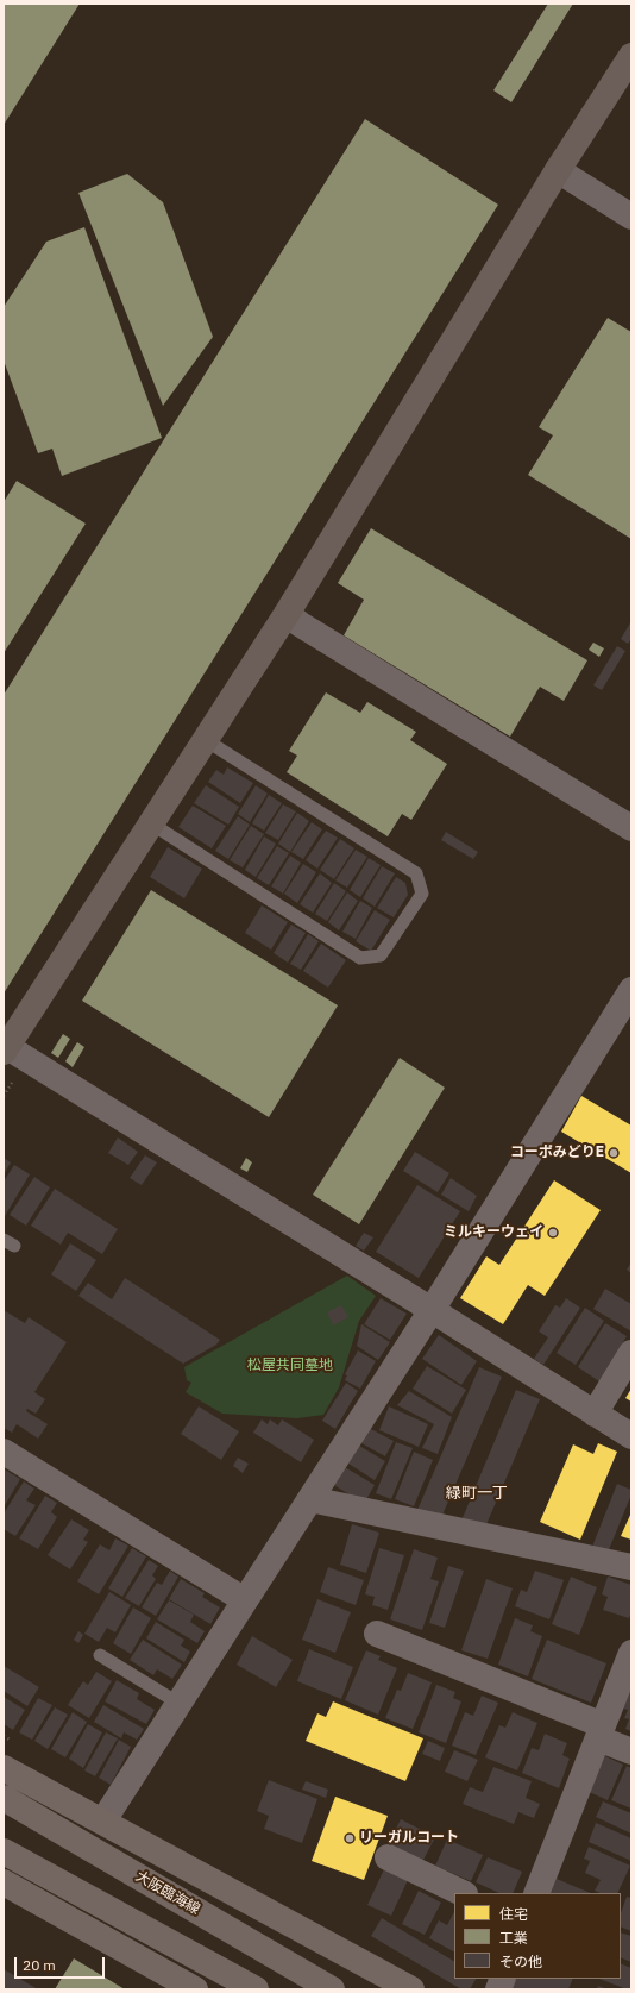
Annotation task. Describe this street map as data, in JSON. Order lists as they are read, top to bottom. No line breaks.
{"streets":{"main road":["大阪臨海線"]},"districts":["緑町一丁"],"parks":["松屋共同墓地"],"places":["コーポみどりE","ミルキーウェイ","リーガルコート"],"legend":["住宅","工業","その他"],"scale_bar":"20 m"}
